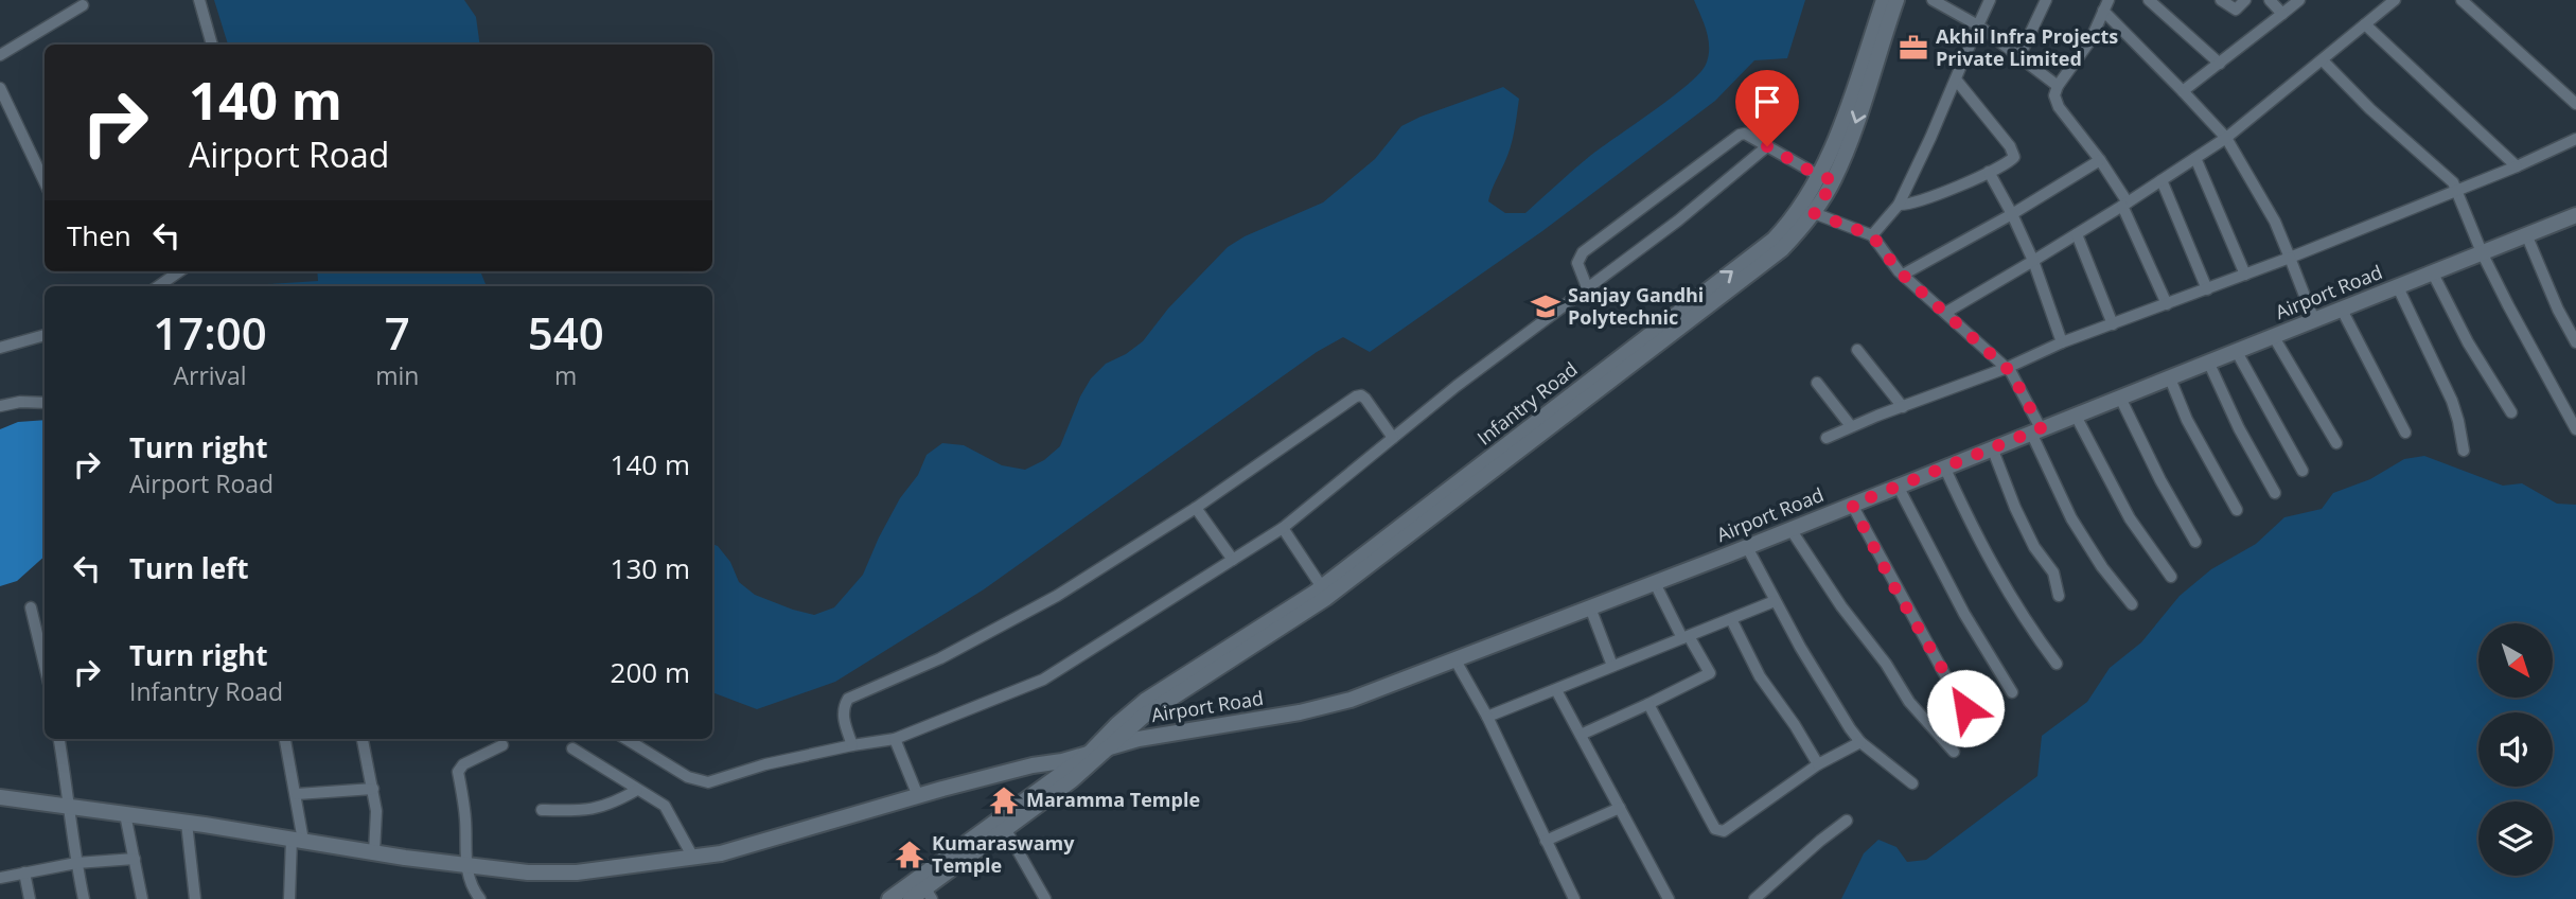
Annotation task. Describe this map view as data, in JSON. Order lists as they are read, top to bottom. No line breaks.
{"streets":{"street":["Airport Road","Infantry Road"]},"crossings":[["Airport Road","Infantry Road"]],"places":{"office":["Akhil Infra Projects Private Limited"],"school or university":["Sanjay Gandhi Polytechnic"],"temple":["Maramma Temple","Kumaraswamy Temple"]},"north":"bottom right","page":{"turn":["140 m","Airport Road"],"then":"Then","eta":["17:00","Arrival","7","min","540","m"],"list":[{"name":"Turn right","note":"Airport Road","value":"140 m"},{"name":"Turn left","value":"130 m"},{"name":"Turn right","note":"Infantry Road","value":"200 m"}]}}
